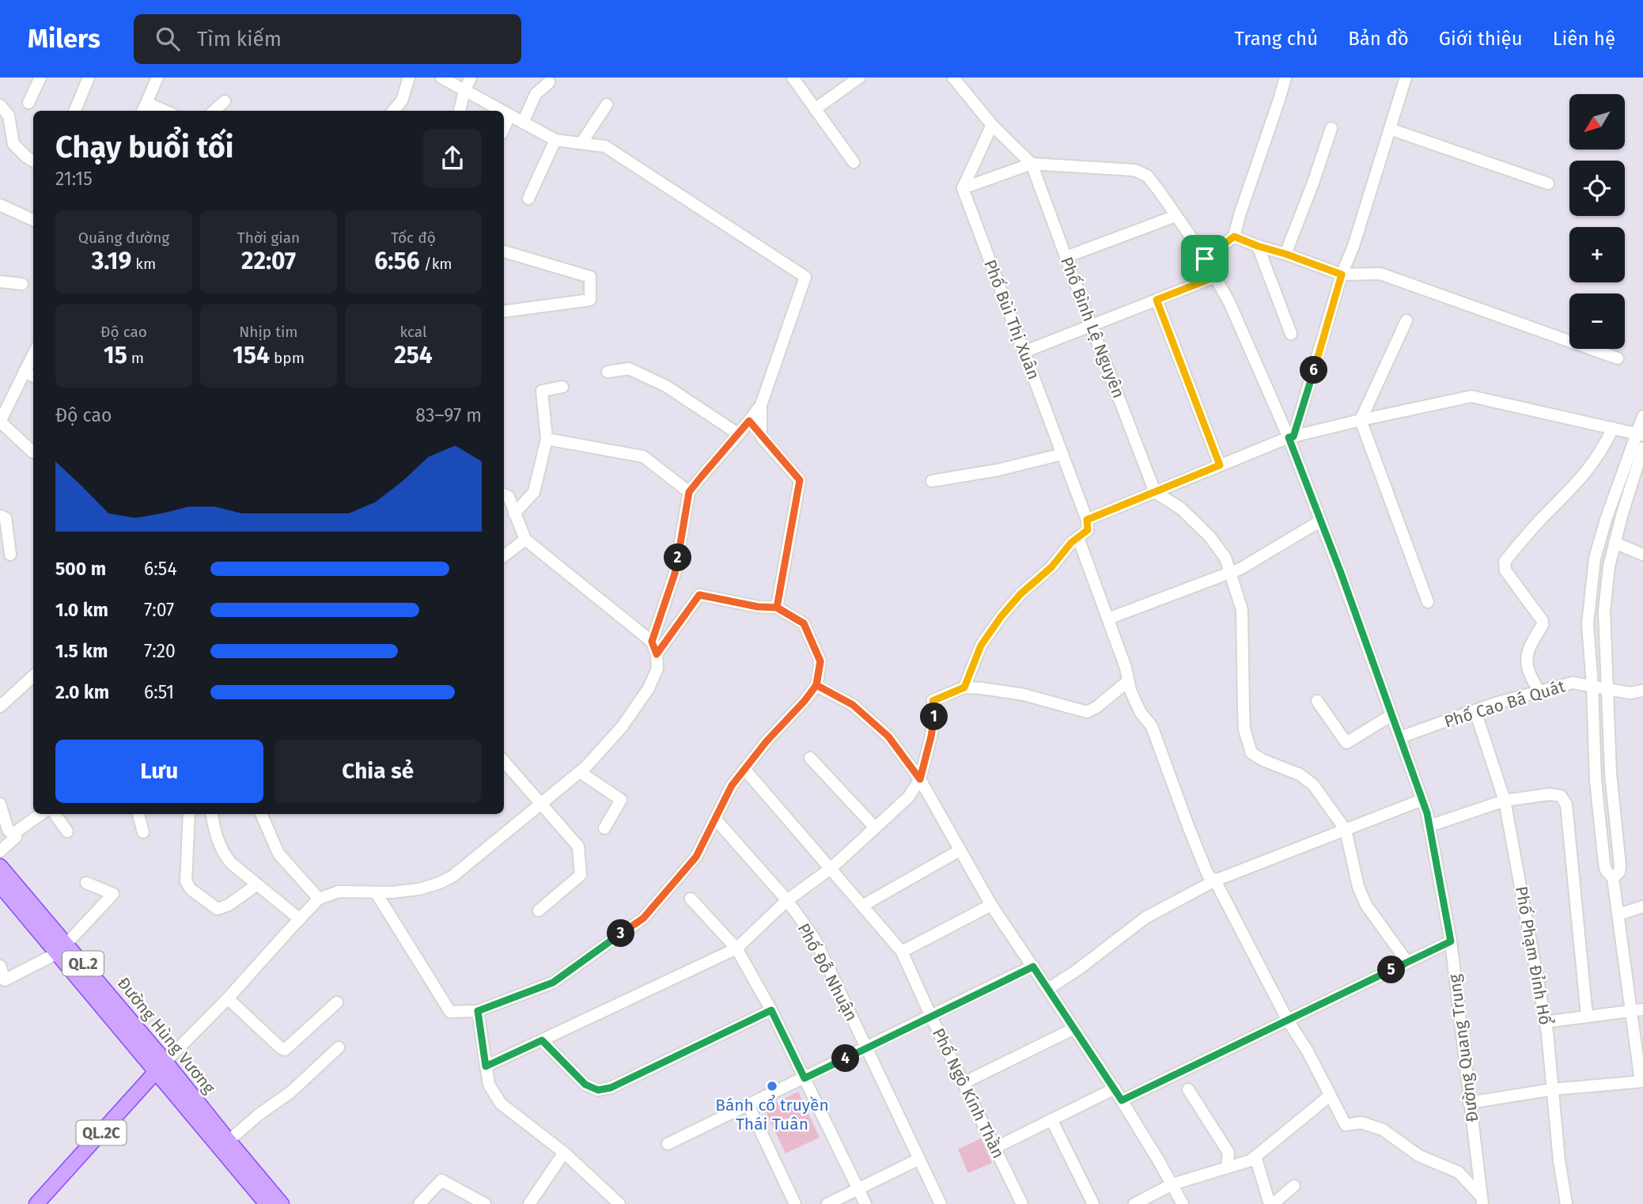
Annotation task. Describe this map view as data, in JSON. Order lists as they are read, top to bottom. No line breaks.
{"streets":{"main road":["QL.2","Đường Hùng Vương","QL.2C"],"street":["Phố Bùi Thị Xuân","Phố Bình Lệ Nguyên","Phố Cao Bá Quát","Phố Phạm Đỉnh Hổ","Phố Đỗ Nhuận","Đường Quang Trung","Phố Ngô Kính Thần"]},"crossings":[["Phố Bình Lệ Nguyên","Đường Quang Trung"],["Phố Cao Bá Quát","Phố Phạm Đỉnh Hổ"],["Phố Cao Bá Quát","Đường Quang Trung"],["Đường Hùng Vương","QL.2C"]],"places":["Bánh cổ truyền Thái Tuân"],"north":"bottom left","page":{"header":"Milers","search":"Tìm kiếm","nav":["Trang chủ","Bản đồ","Giới thiệu","Liên hệ"],"map_buttons":["+","−"],"heading":["Chạy buổi tối","21:15"],"stats":[["Quãng đường","3.19 km"],["Thời gian","22:07"],["Tốc độ","6:56 /km"],["Độ cao","15 m"],["Nhịp tim","154 bpm"],["kcal","254"]],"pins":["6","2","1","3","5","4"],"chart":["Độ cao","83–97 m"],"list":[{"name":"500 m","note":"6:54"},{"name":"1.0 km","note":"7:07"},{"name":"1.5 km","note":"7:20"},{"name":"2.0 km","note":"6:51"}],"buttons":["Lưu","Chia sẻ"]}}
